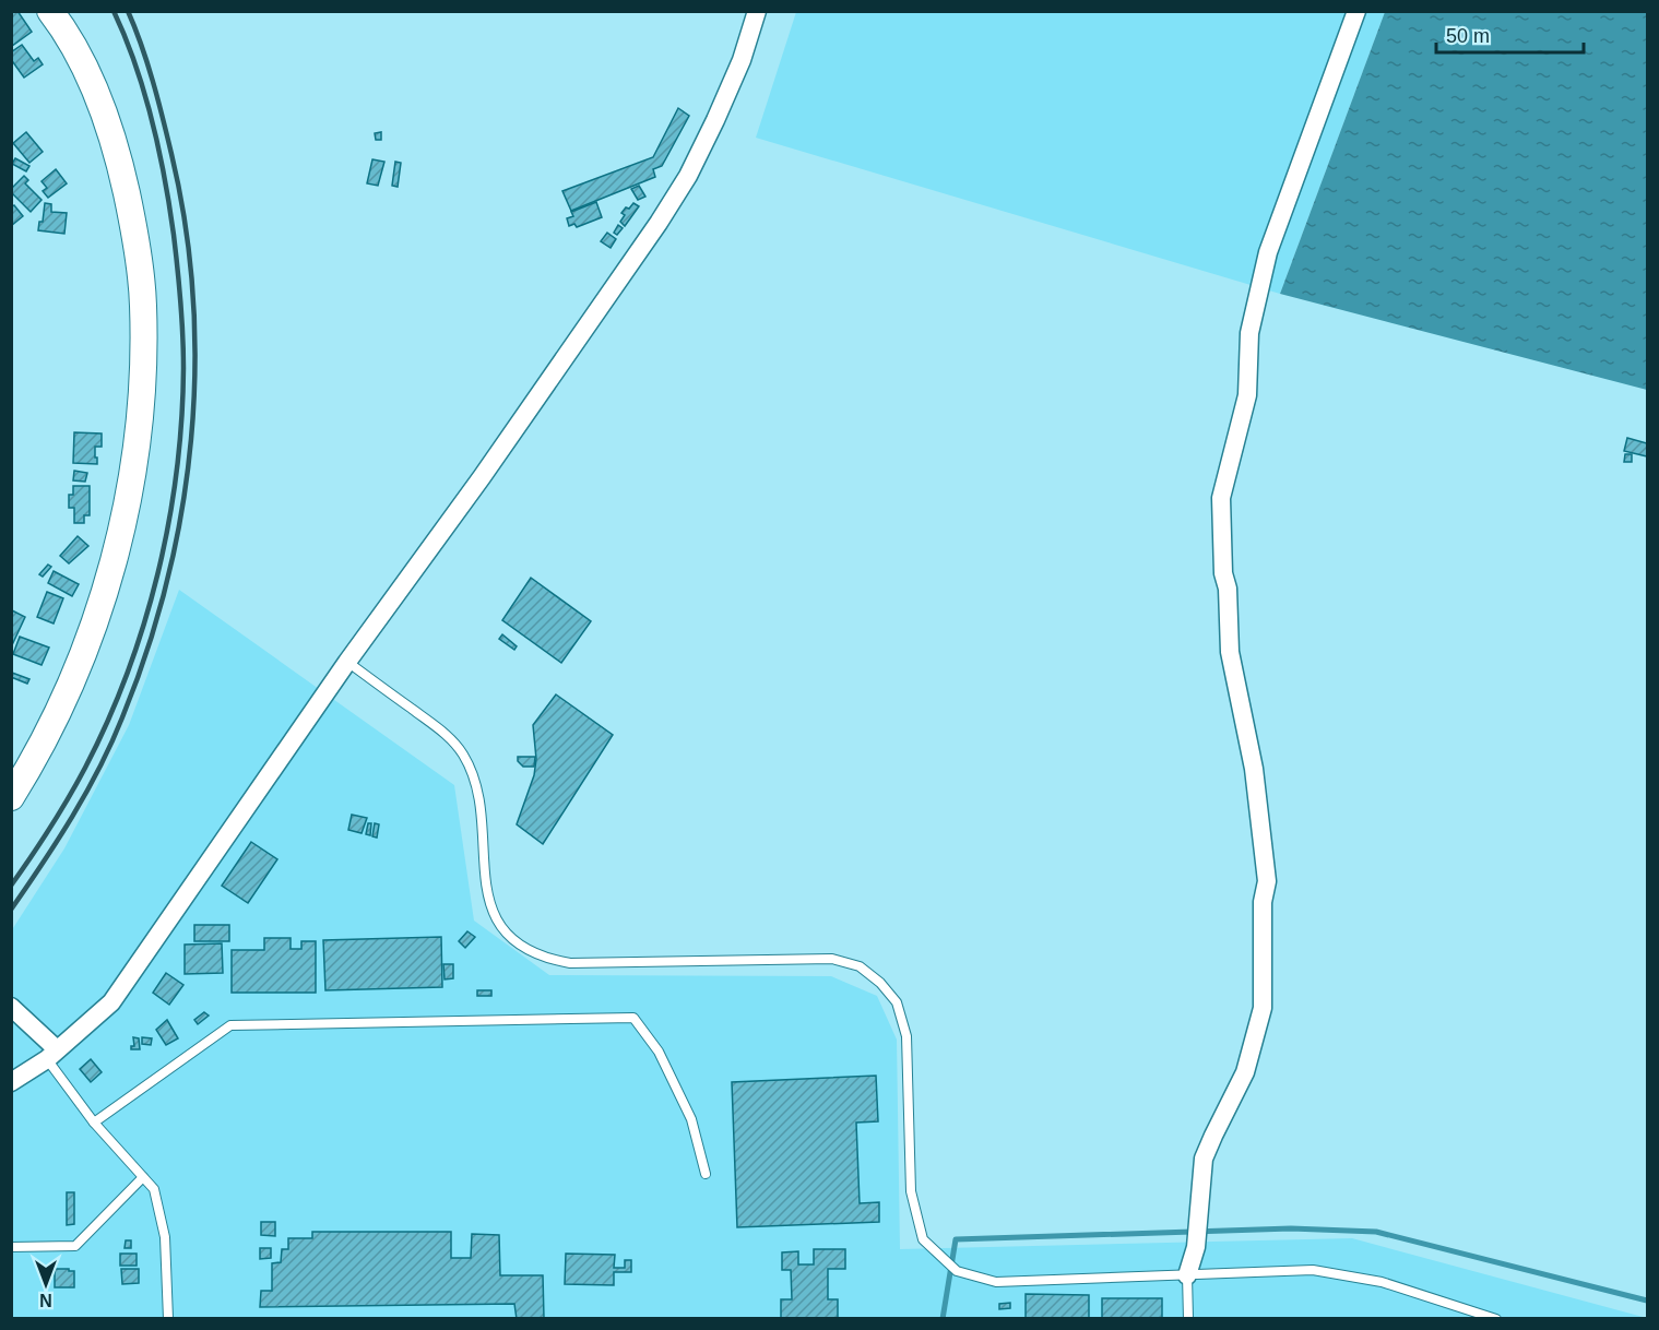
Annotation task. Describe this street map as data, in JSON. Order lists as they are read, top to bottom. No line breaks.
{"scale_bar":"50 m","north":"bottom"}
